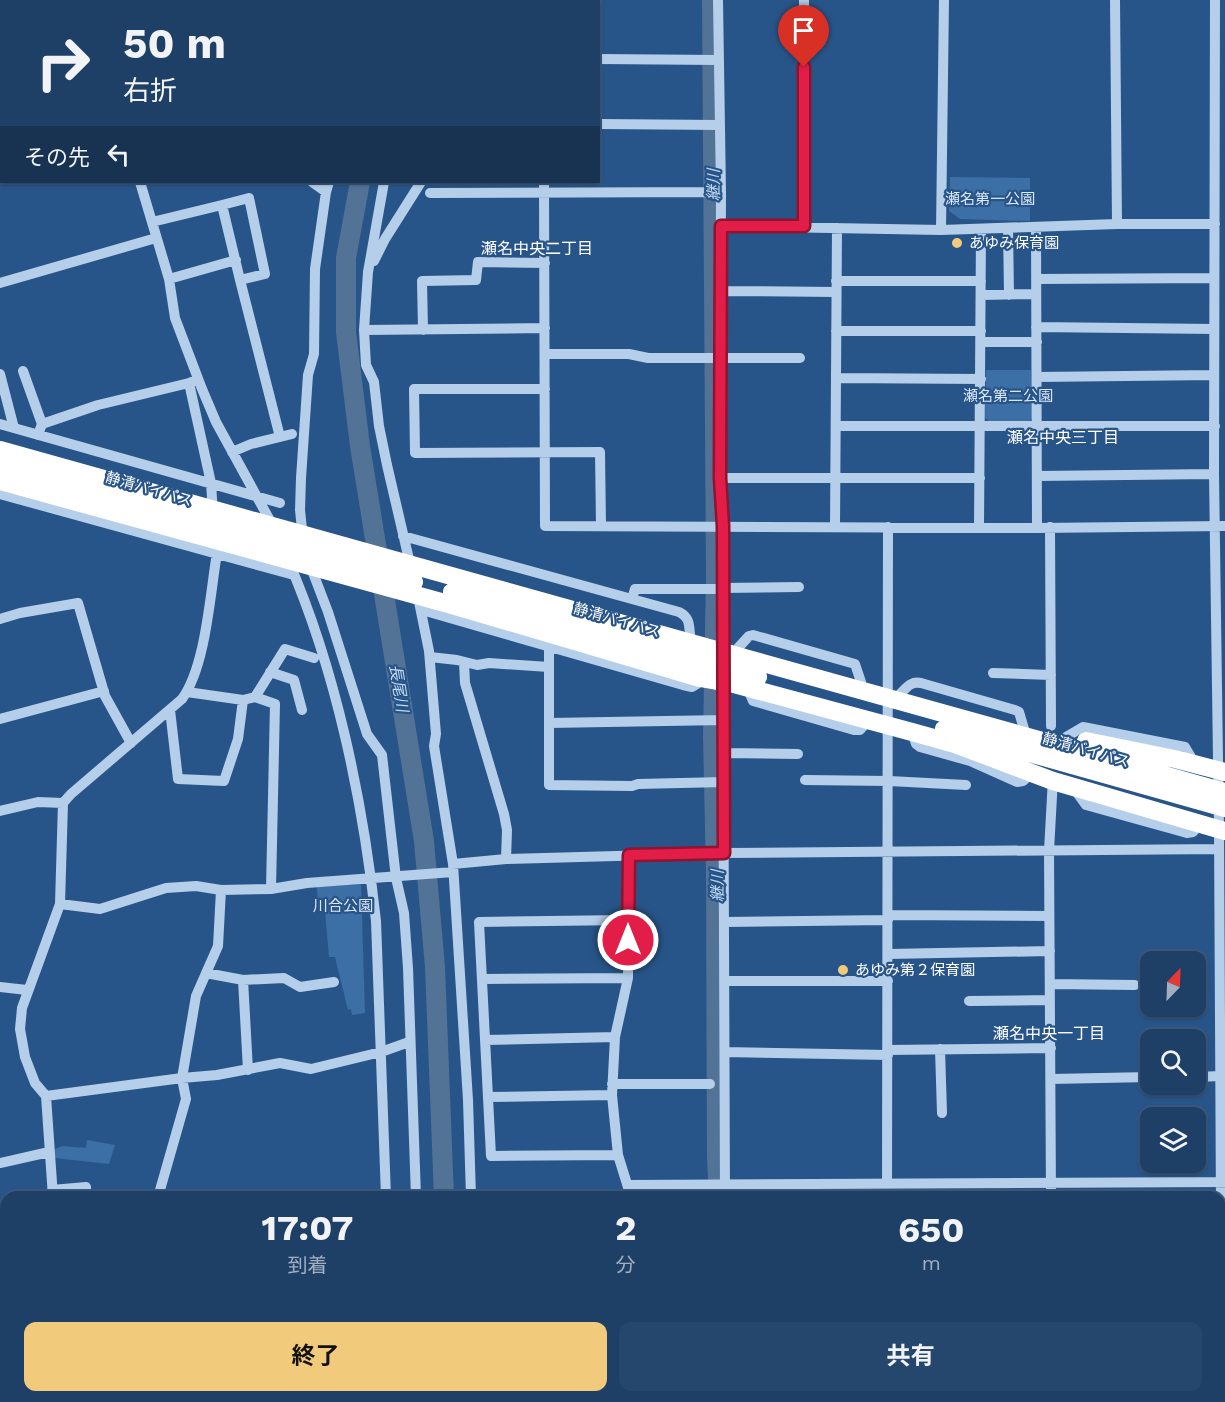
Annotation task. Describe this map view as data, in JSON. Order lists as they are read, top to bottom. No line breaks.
{"streets":{"highway":["静清バイパス"]},"districts":["瀬名中央二丁目","瀬名中央三丁目","瀬名中央一丁目"],"water":["継川","長尾川"],"parks":["瀬名第一公園","瀬名第二公園","川合公園"],"places":["あゆみ保育園","あゆみ第２保育園"],"north":"top right","page":{"turn":["50 m","右折"],"then":"その先","eta":["17:07","到着","2","分","650","m"],"buttons":["終了","共有"]}}
